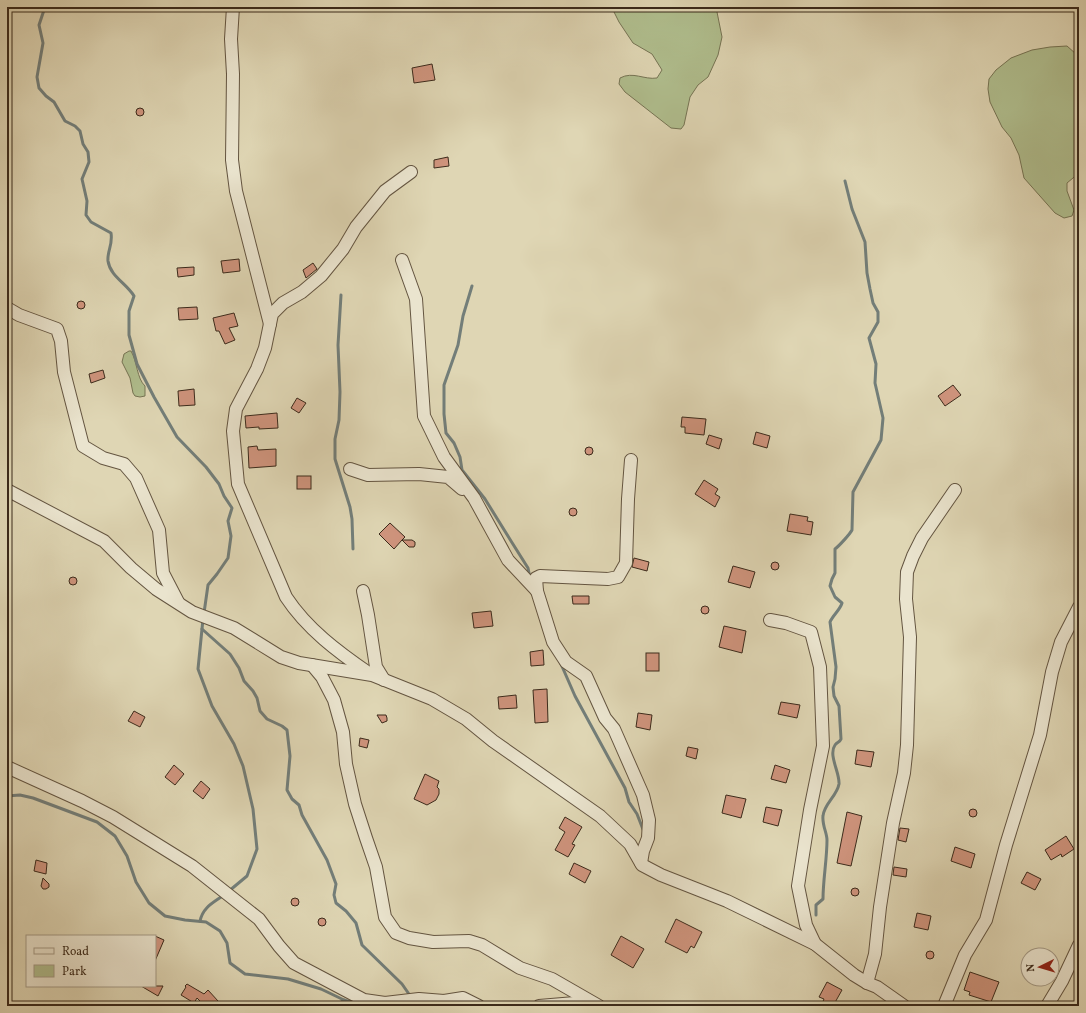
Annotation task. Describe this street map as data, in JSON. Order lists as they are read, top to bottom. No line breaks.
{"legend":["Road","Park"],"north":"left"}
